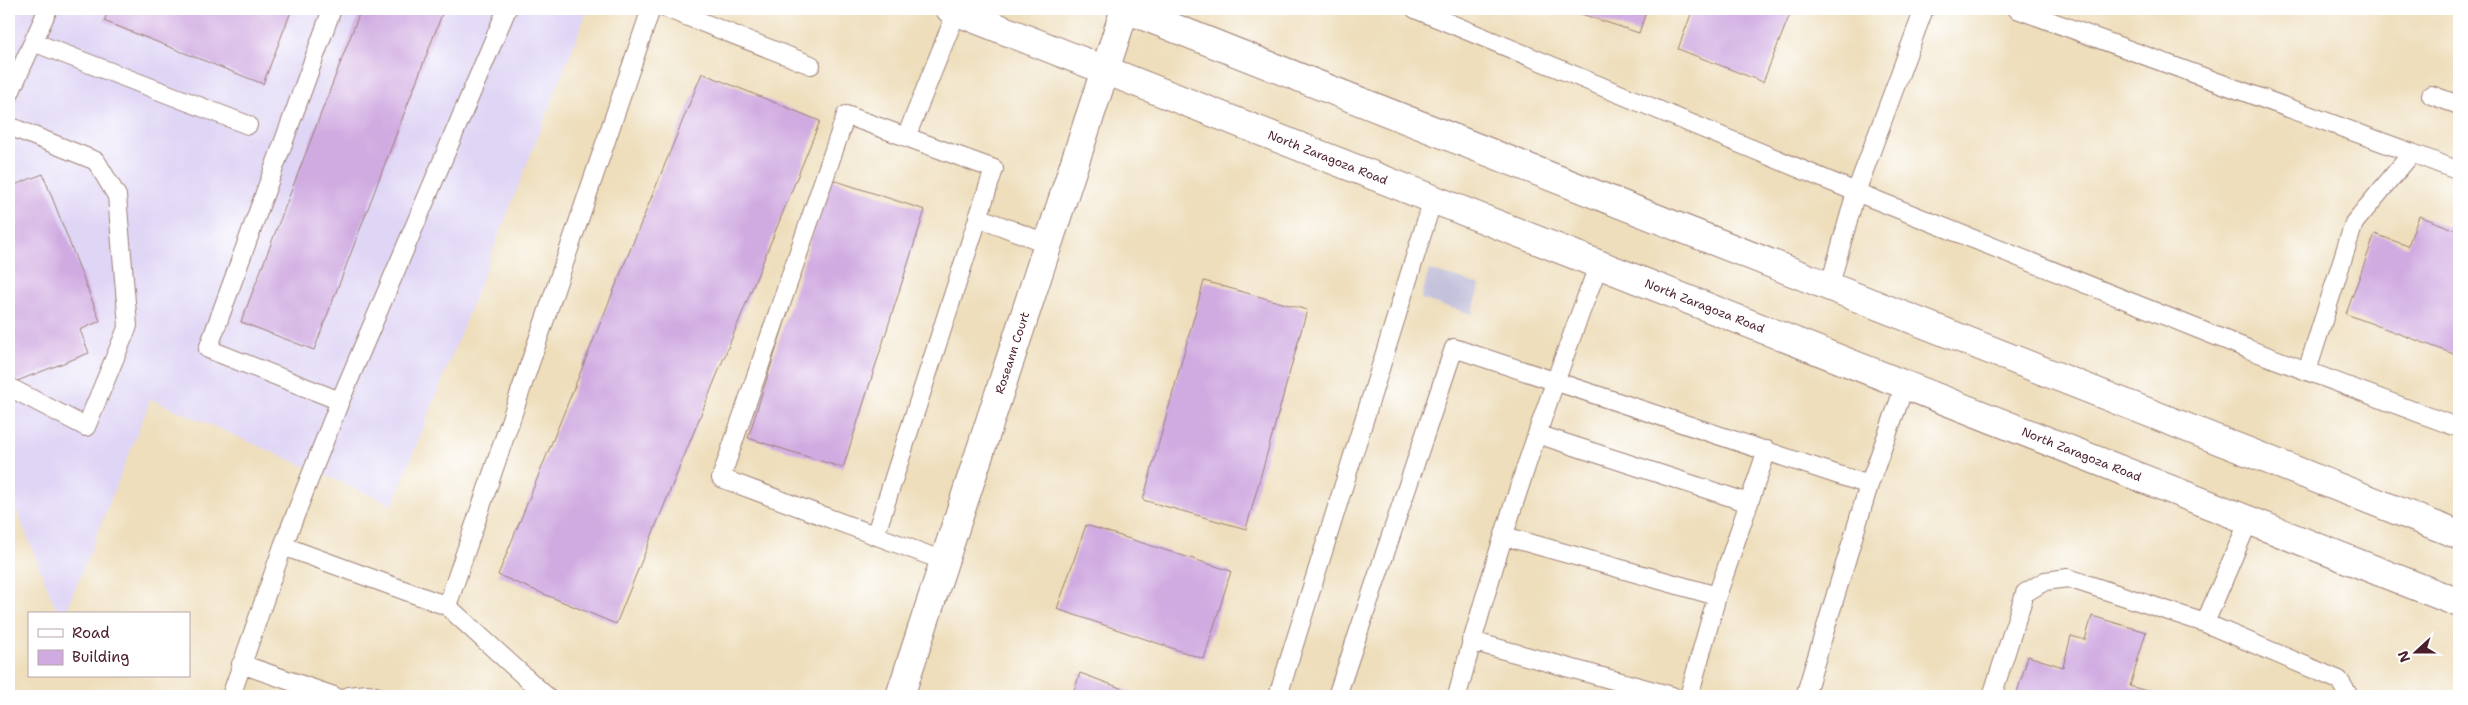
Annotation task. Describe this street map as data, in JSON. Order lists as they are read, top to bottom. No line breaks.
{"streets":{"main road":["North Zaragoza Road","Roseann Court"]},"crossings":[["North Zaragoza Road","Roseann Court"]],"legend":["Road","Building"],"north":"left"}
